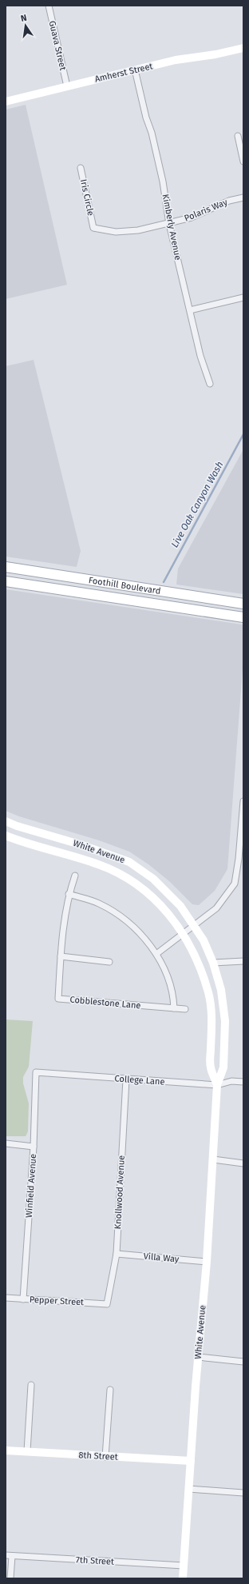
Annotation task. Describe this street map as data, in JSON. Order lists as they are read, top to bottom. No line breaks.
{"streets":{"main road":["Amherst Street","Foothill Boulevard","White Avenue","8th Street"],"street":["Guava Street","Iris Circle","Polaris Way","Kimberly Avenue","Cobblestone Lane","College Lane","Winfield Avenue","Knollwood Avenue","Villa Way","Pepper Street","7th Street"]},"crossings":[["Guava Street","Amherst Street"],["Amherst Street","Kimberly Avenue"],["Iris Circle","Polaris Way"],["Polaris Way","Kimberly Avenue"],["White Avenue","College Lane"],["White Avenue","Villa Way"],["White Avenue","8th Street"],["White Avenue","7th Street"],["College Lane","Winfield Avenue"],["College Lane","Knollwood Avenue"],["Winfield Avenue","Pepper Street"],["Knollwood Avenue","Villa Way"],["Knollwood Avenue","Pepper Street"]],"water":["Live Oak Canyon Wash"],"north":"top"}
